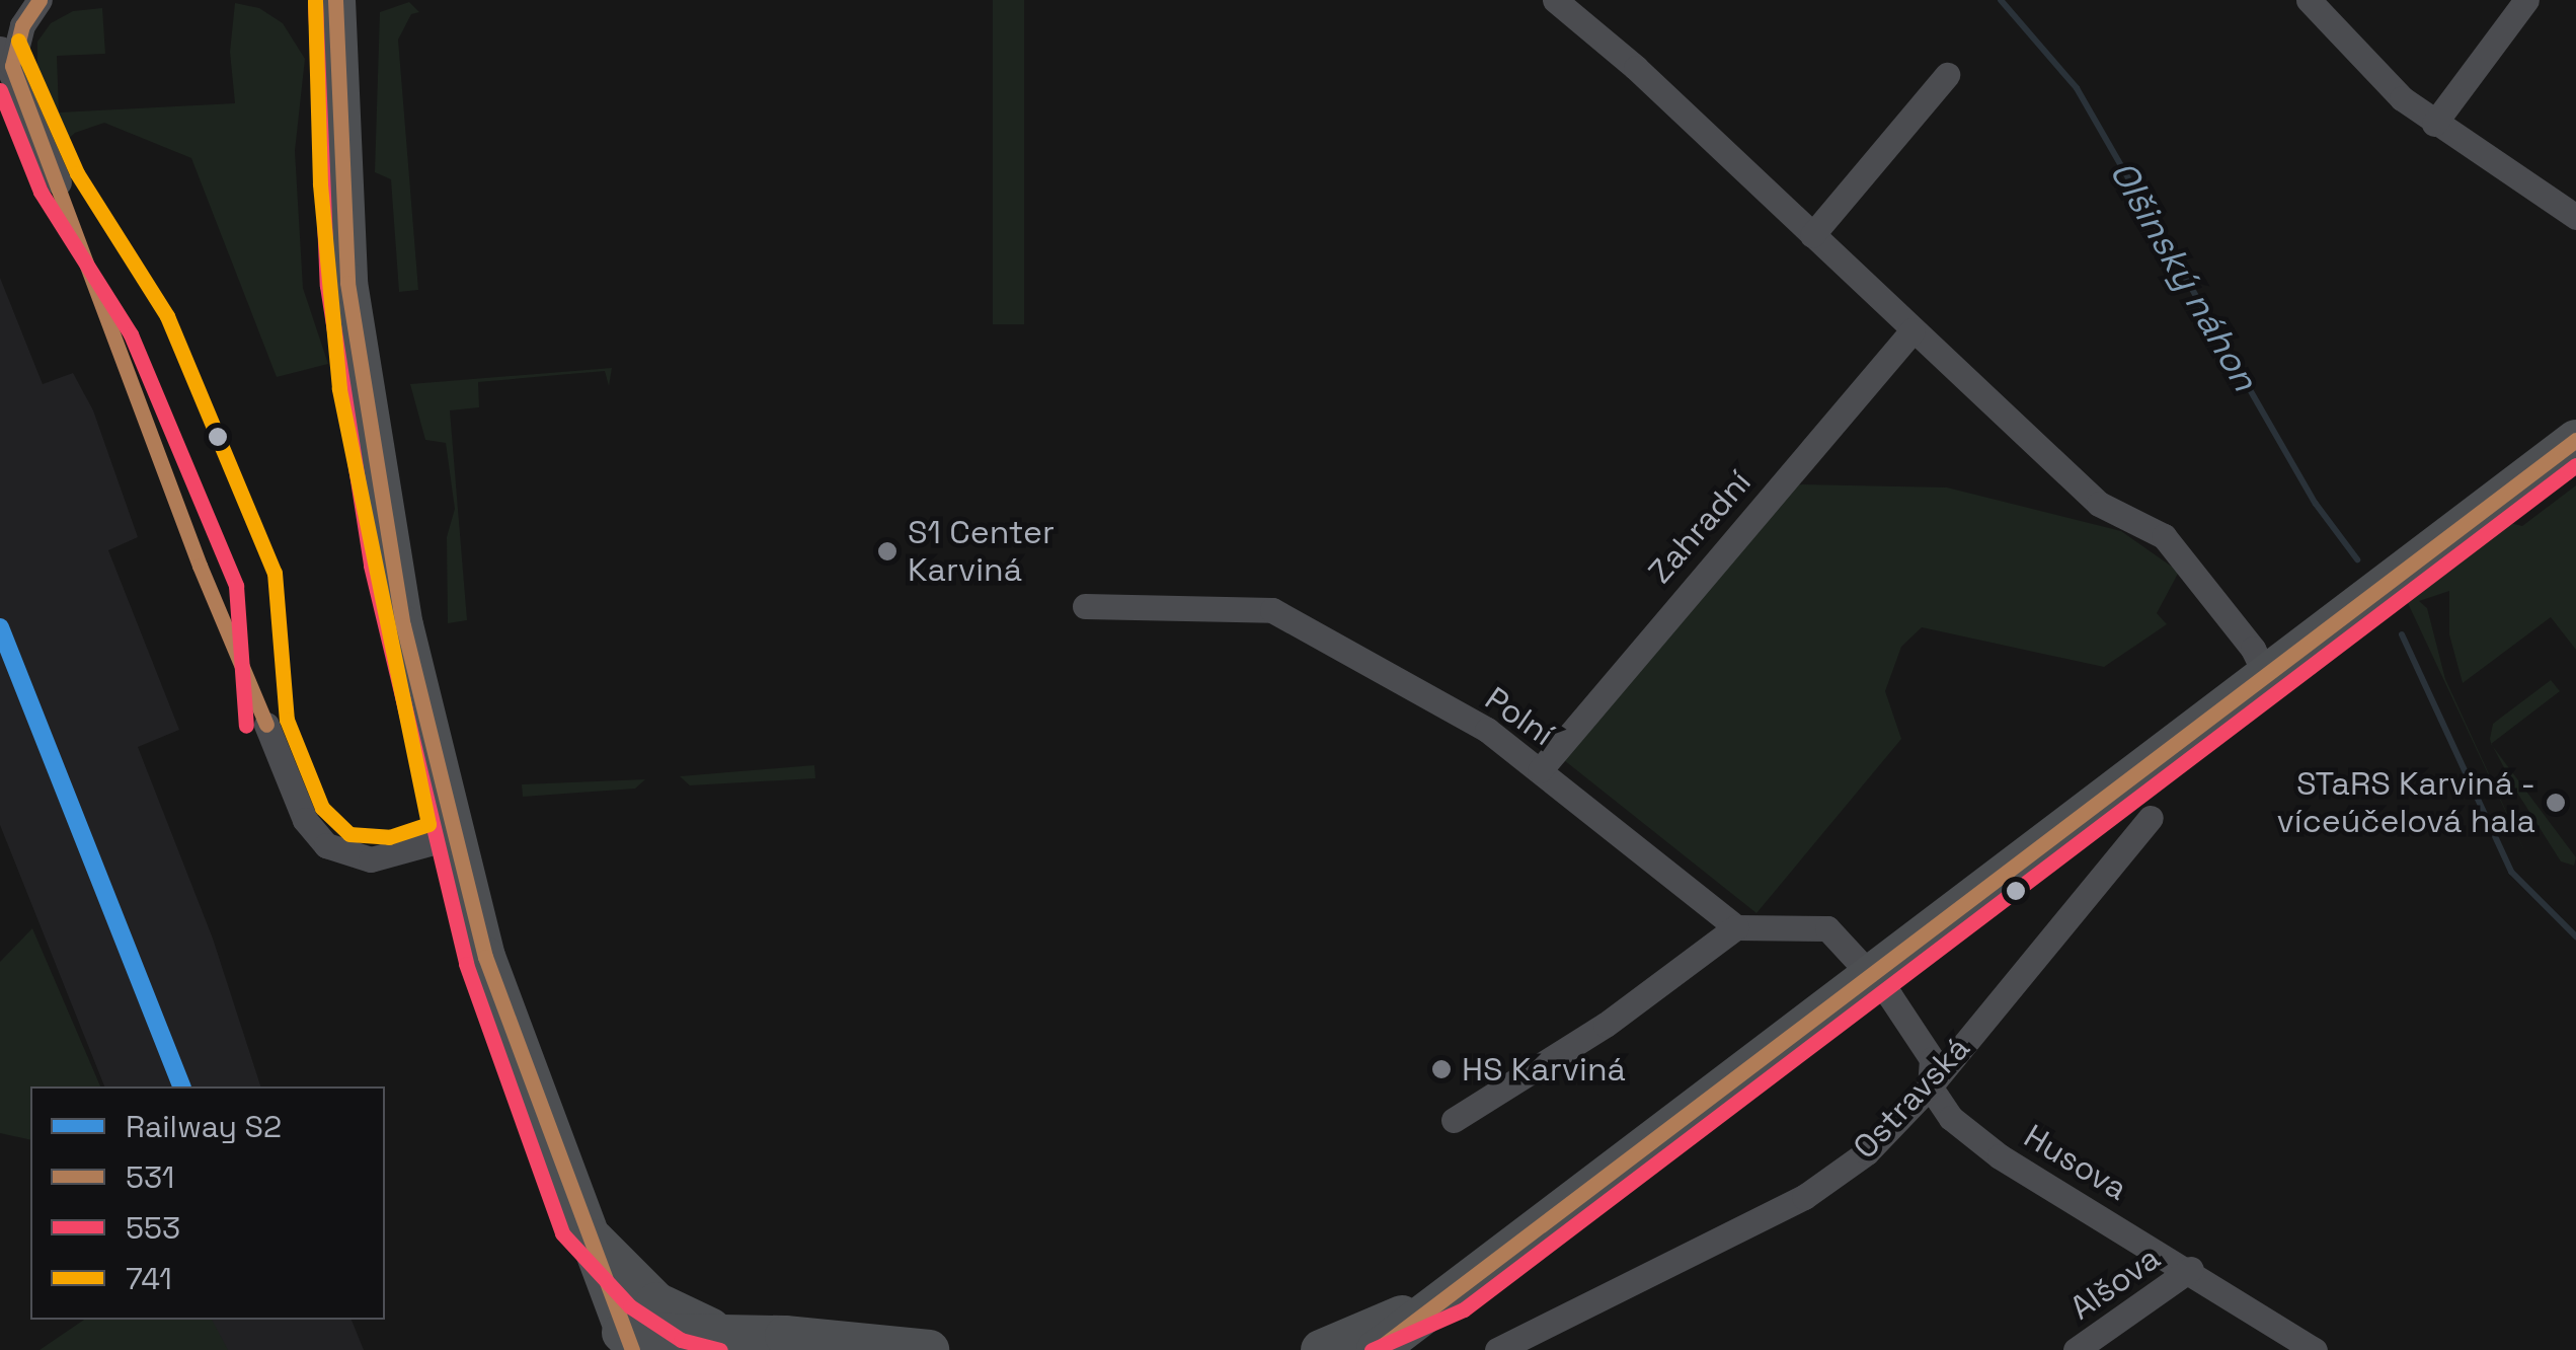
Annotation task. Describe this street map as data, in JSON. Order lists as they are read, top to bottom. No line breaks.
{"streets":{"street":["Zahradní","Polní","Ostravská","Husova","Alšova"]},"crossings":[["Zahradní","Polní"],["Ostravská","Husova"],["Husova","Alšova"]],"water":["Olšinský náhon"],"places":["S1 Center Karviná","STaRS Karviná - víceúčelová hala","HS Karviná"],"lines":["transit line 531","transit line 553","transit line 741","rail line S2"],"legend":["Railway S2","531","553","741"]}
